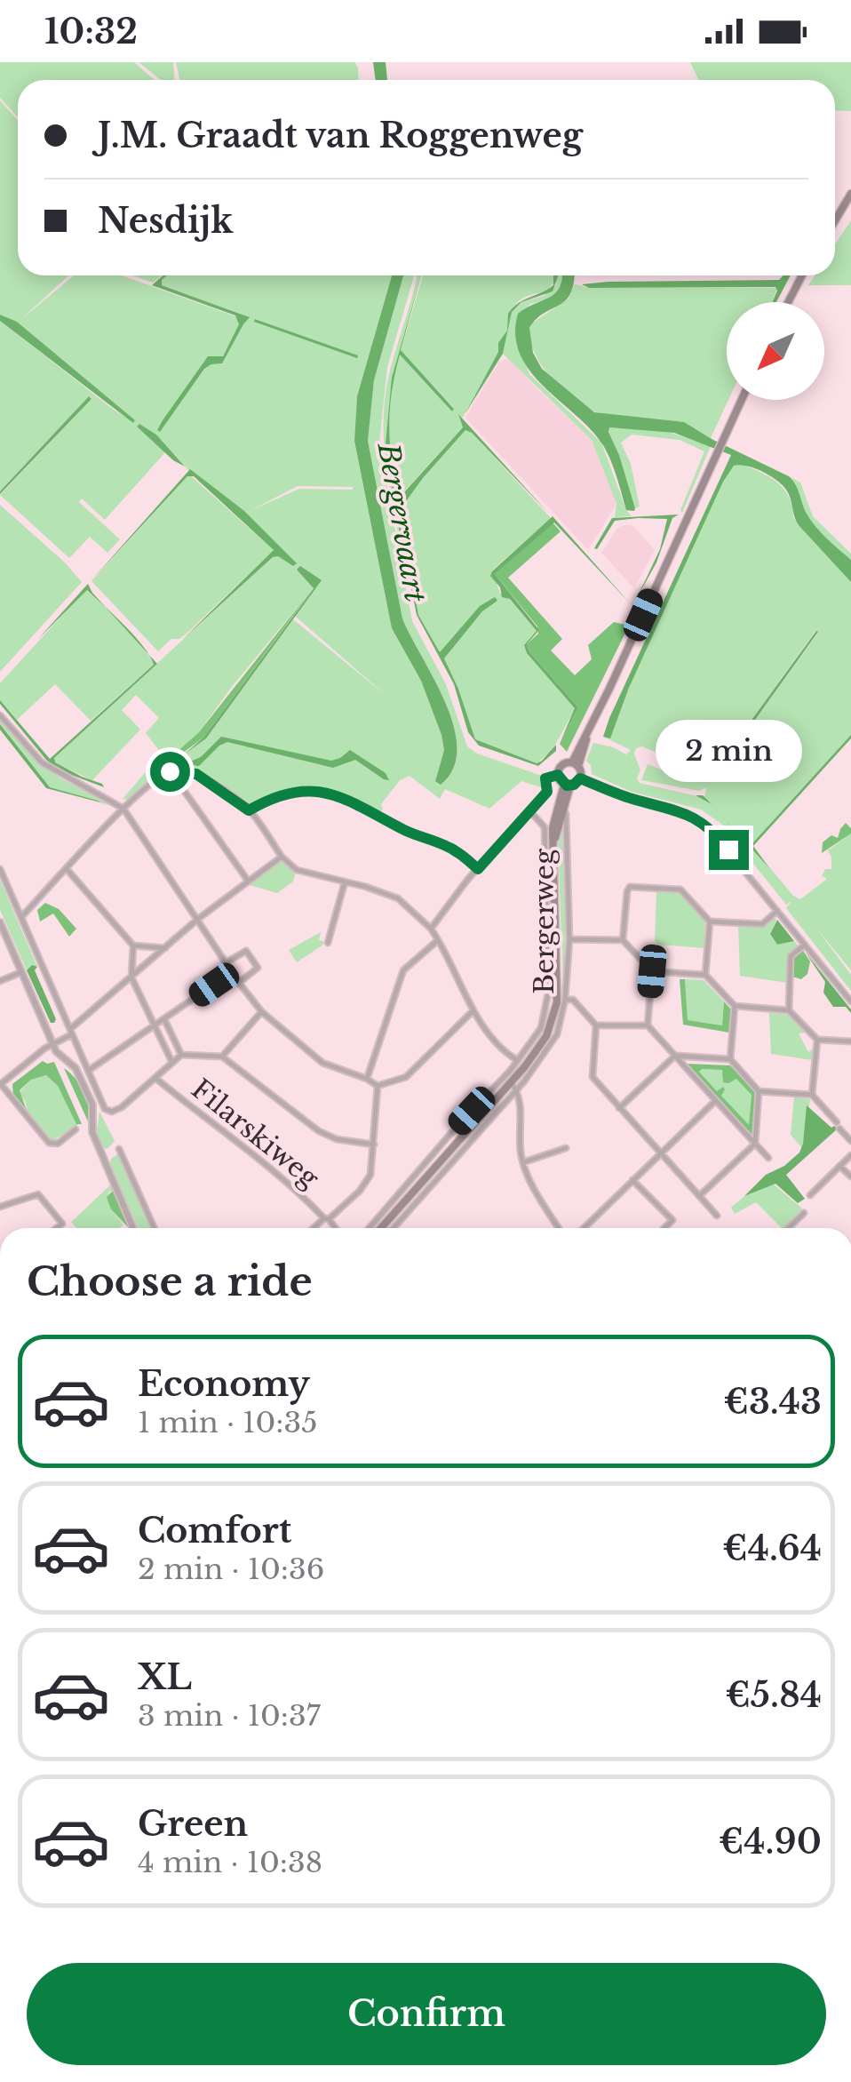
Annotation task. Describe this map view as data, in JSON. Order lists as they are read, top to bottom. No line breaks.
{"streets":{"main road":["Bergerweg"],"street":["Filarskiweg"]},"water":["Bergervaart"],"north":"bottom left","page":{"status":"10:32","banner":["J.M. Graadt van Roggenweg","Nesdijk"],"bubble":"2 min","heading":"Choose a ride","list":[{"name":"Economy","note":"1 min · 10:35","value":"€3.43"},{"name":"Comfort","note":"2 min · 10:36","value":"€4.64"},{"name":"XL","note":"3 min · 10:37","value":"€5.84"},{"name":"Green","note":"4 min · 10:38","value":"€4.90"}],"buttons":"Confirm"}}
